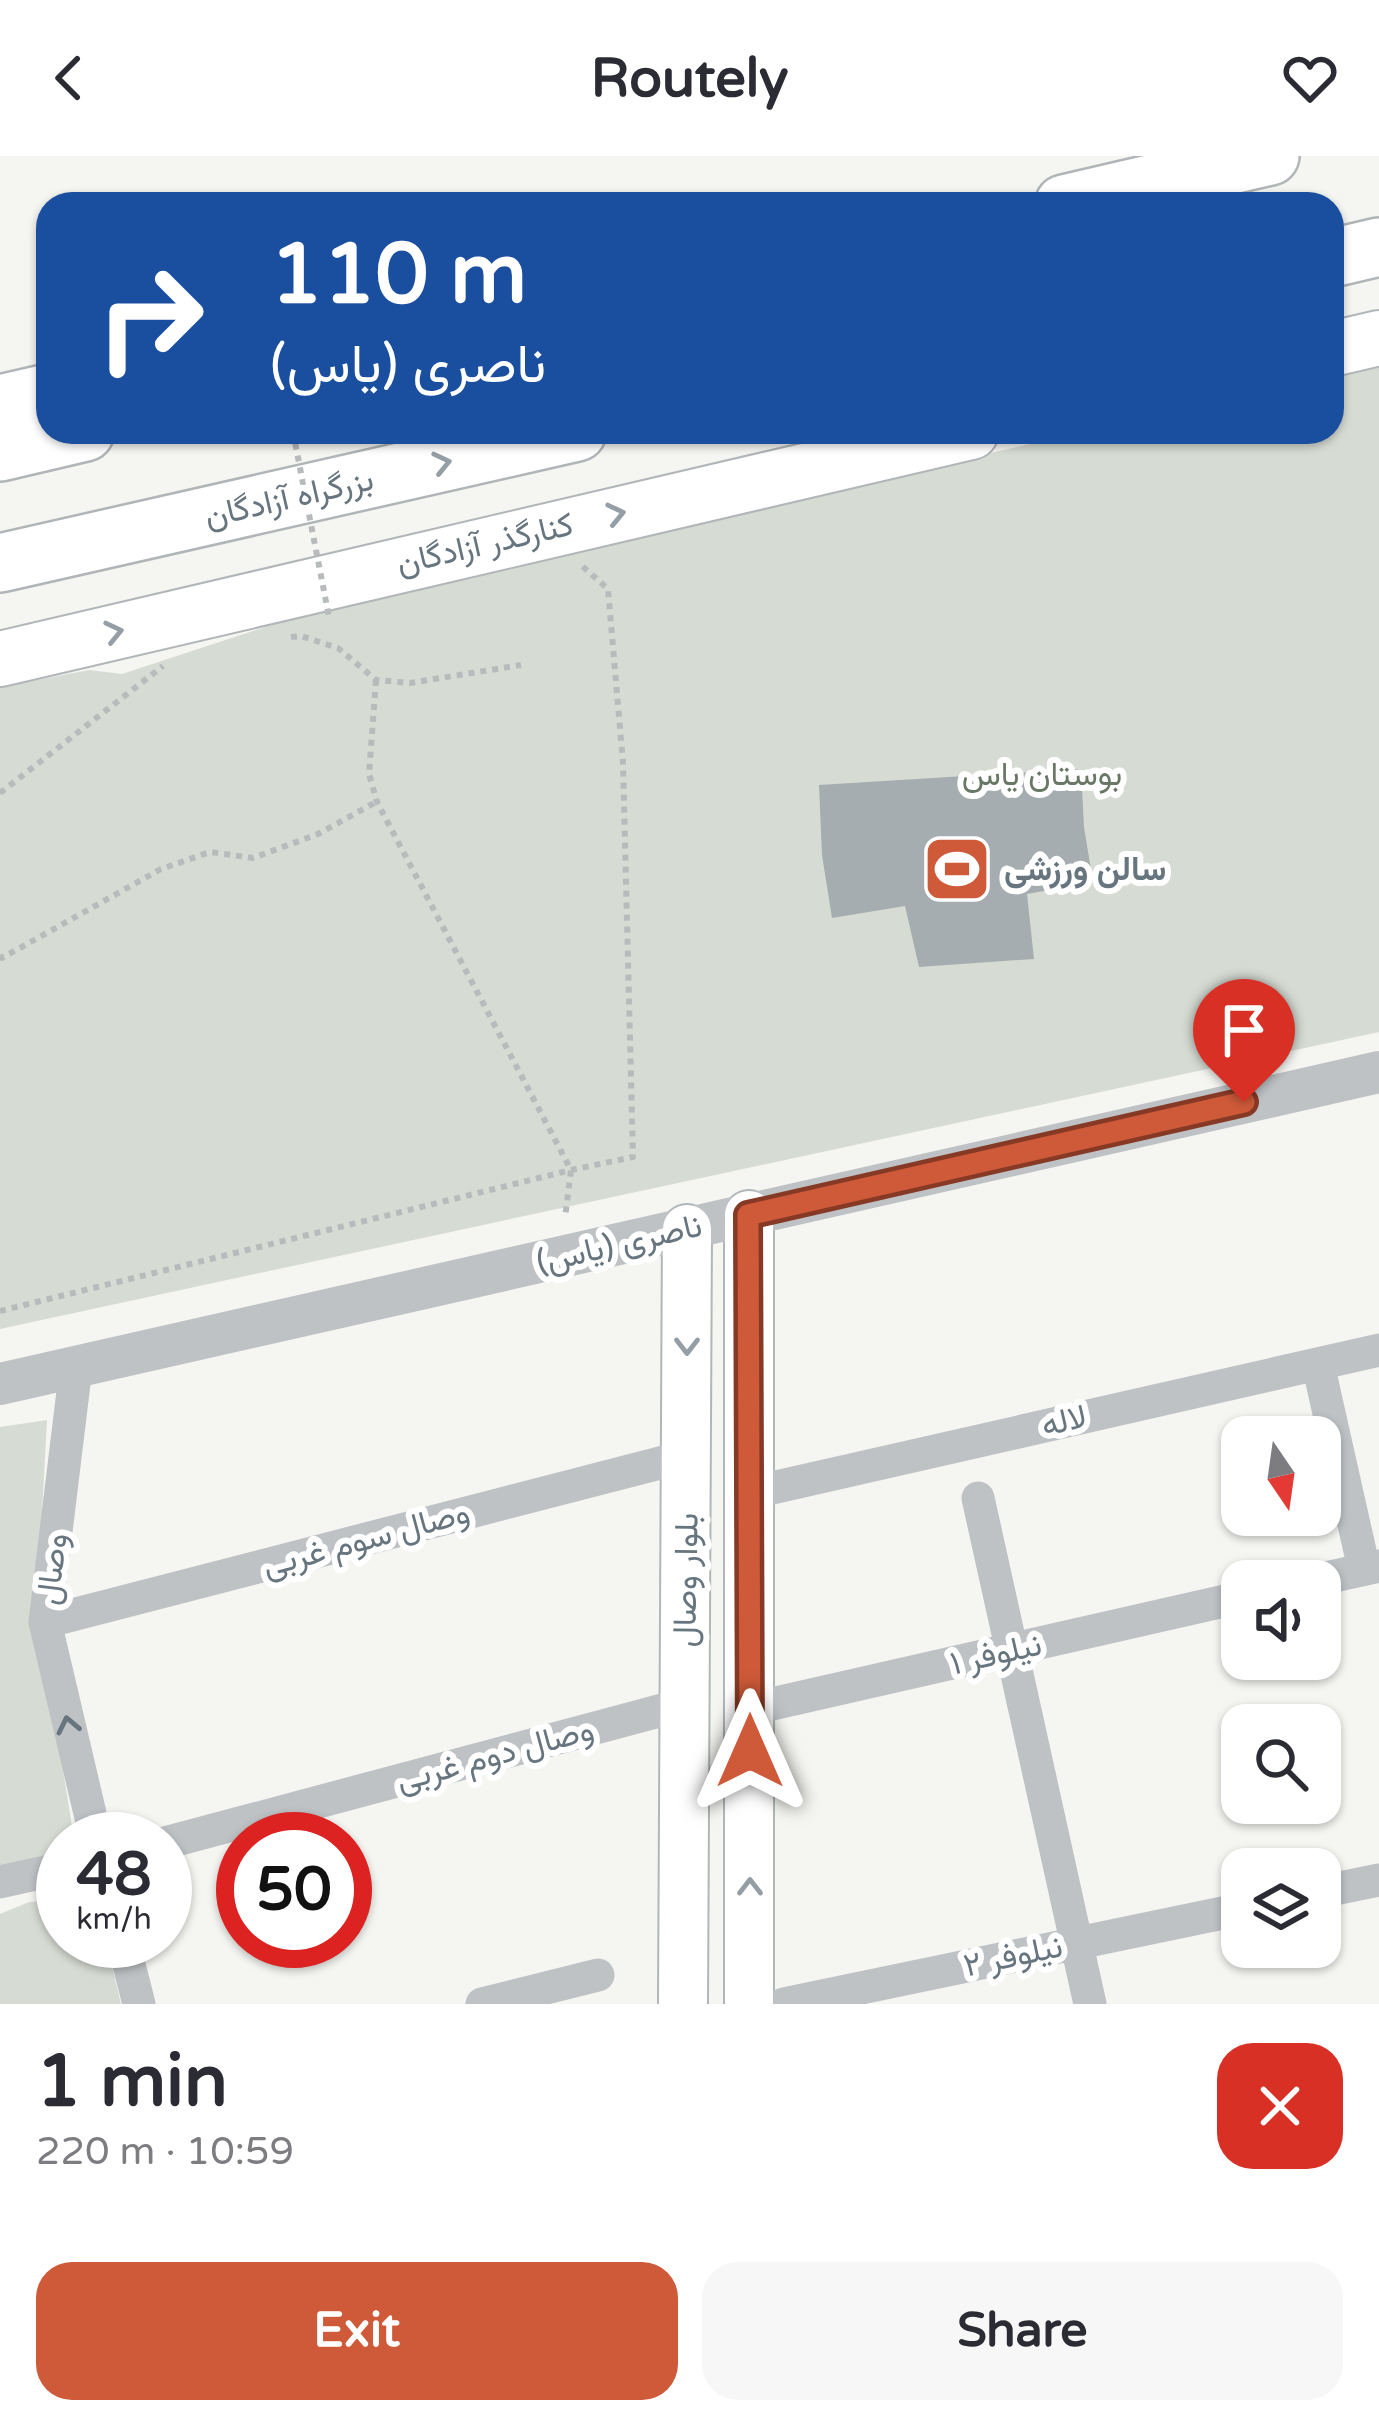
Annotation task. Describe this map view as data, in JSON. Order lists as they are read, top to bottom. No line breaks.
{"streets":{"highway":["بزرگراه آزادگان"],"main road":["کنارگذر آزادگان","بلوار وصال"],"street":["ناصری (یاس)","لاله","وصال سوم غربی","وصال","نیلوفر ۱","وصال دوم غربی","نیلوفر ۲"]},"crossings":[["ناصری (یاس)","وصال"],["ناصری (یاس)","بلوار وصال"],["لاله","بلوار وصال"],["وصال سوم غربی","وصال"],["وصال سوم غربی","بلوار وصال"],["بلوار وصال","نیلوفر ۱"],["بلوار وصال","وصال دوم غربی"]],"one_way":["بزرگراه آزادگان","کنارگذر آزادگان","وصال"],"parks":["بوستان یاس"],"places":{"sports":["سالن ورزشی"]},"north":"bottom","page":{"header":"Routely","turn":["110 m","ناصری (یاس)"],"speed":"48 km/h","limit":"50","heading":["1 min","220 m · 10:59"],"buttons":["Exit","Share"]}}
